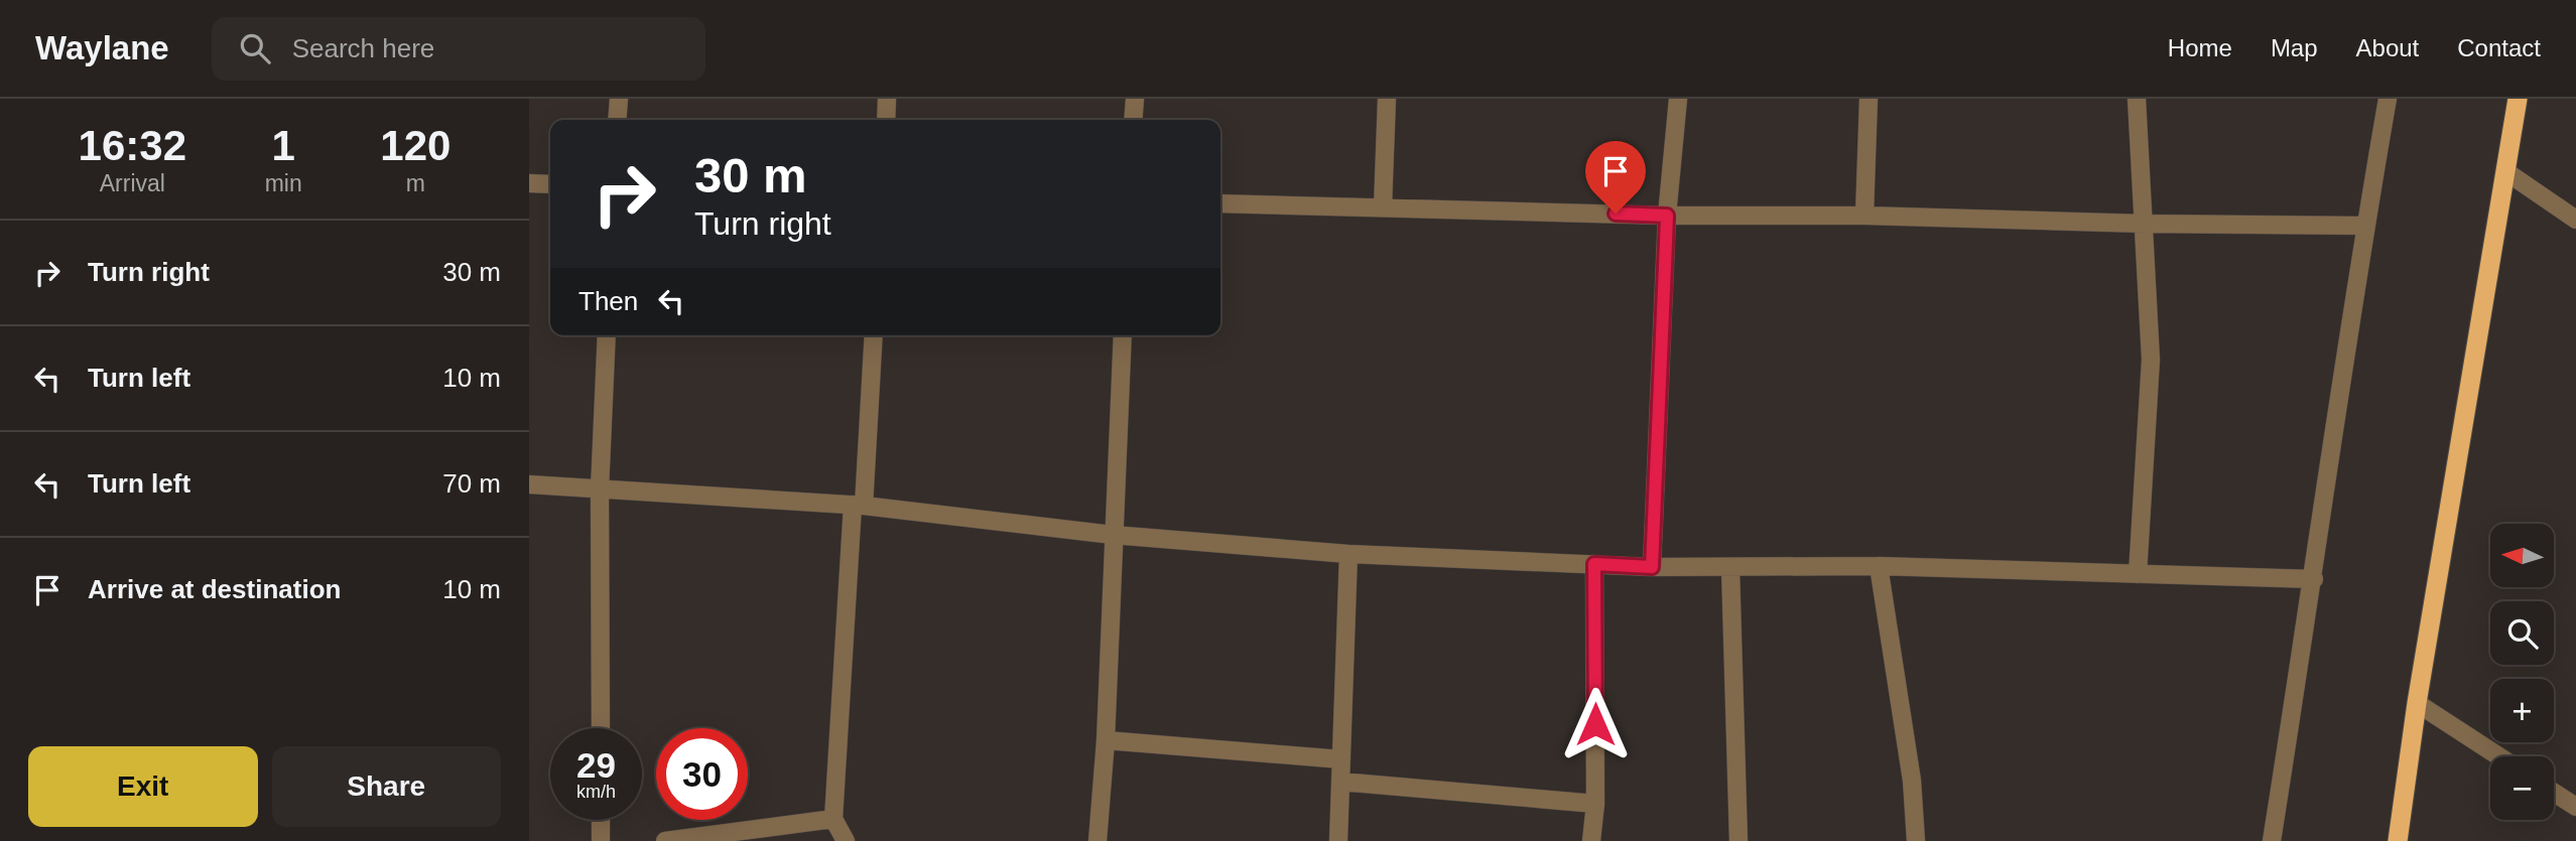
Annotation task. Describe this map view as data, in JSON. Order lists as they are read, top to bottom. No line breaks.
{"north":"left","page":{"header":"Waylane","search":"Search here","nav":["Home","Map","About","Contact"],"eta":["16:32","Arrival","1","min","120","m"],"turn":["30 m","Turn right"],"list":[{"name":"Turn right","value":"30 m"},{"name":"Turn left","value":"10 m"},{"name":"Turn left","value":"70 m"},{"name":"Arrive at destination","value":"10 m"}],"then":"Then","map_buttons":["+","−"],"speed":"29 km/h","limit":"30","buttons":["Exit","Share"]}}
